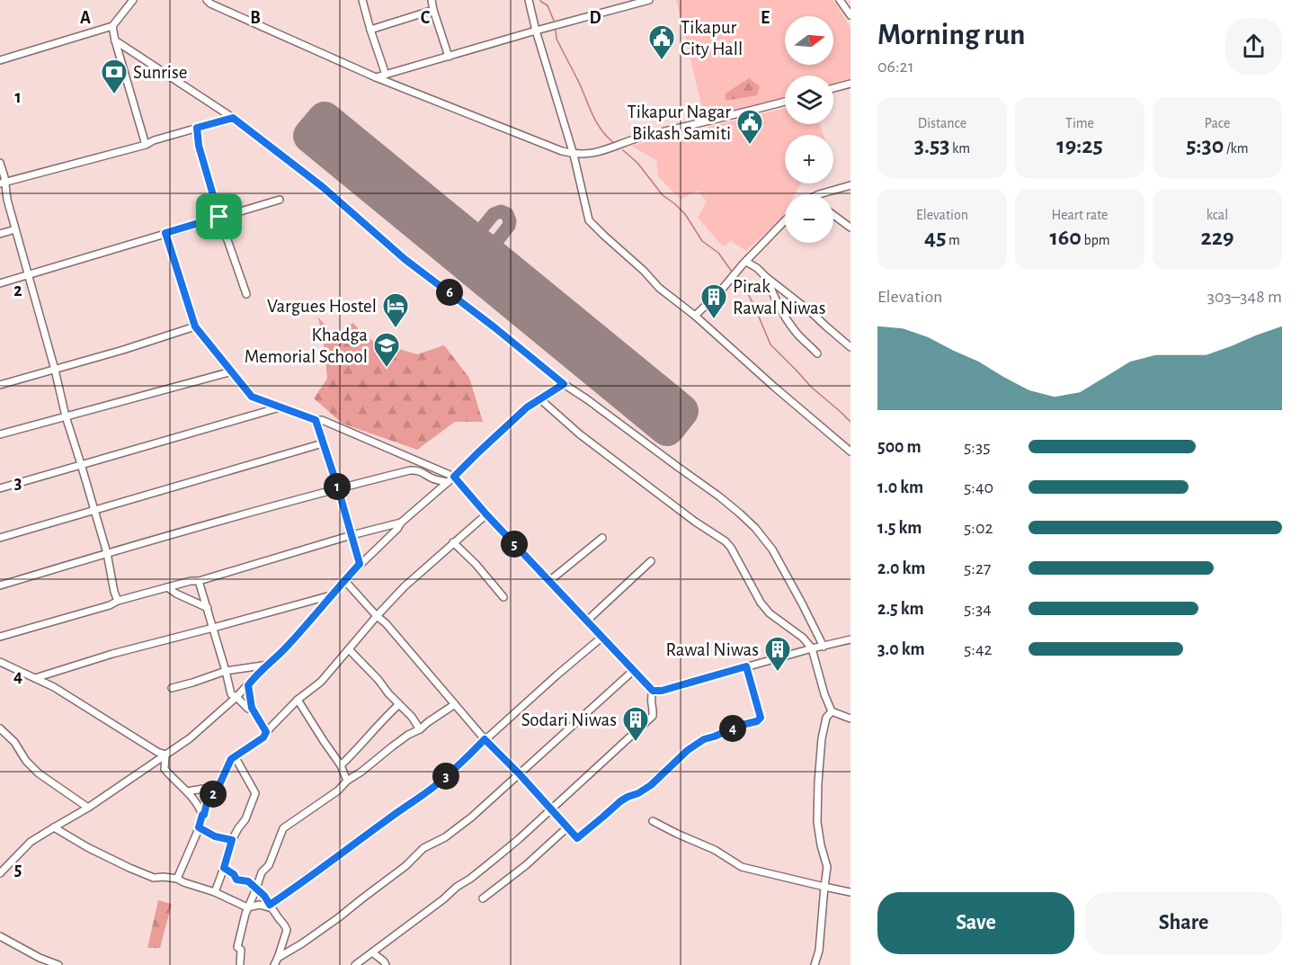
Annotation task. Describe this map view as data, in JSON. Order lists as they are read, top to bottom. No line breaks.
{"places":{"public building":["Tikapur City Hall","Tikapur Nagar Bikash Samiti"],"bank":["Sunrise"],"building":["Pirak Rawal Niwas","Rawal Niwas","Sodari Niwas"],"hotel":["Vargues Hostel"],"school or university":["Khadga Memorial School"]},"north":"right","page":{"heading":["Morning run","06:21"],"map_buttons":["+","−"],"stats":[["Distance","3.53 km"],["Time","19:25"],["Pace","5:30 /km"],["Elevation","45 m"],["Heart rate","160 bpm"],["kcal","229"]],"chart":["Elevation","303–348 m"],"pins":["6","1","5","4","3","2"],"list":[{"name":"500 m","note":"5:35"},{"name":"1.0 km","note":"5:40"},{"name":"1.5 km","note":"5:02"},{"name":"2.0 km","note":"5:27"},{"name":"2.5 km","note":"5:34"},{"name":"3.0 km","note":"5:42"}],"buttons":["Save","Share"]},"grid":{"columns":["A","B","C","D","E"],"rows":["1","2","3","4","5"]}}
